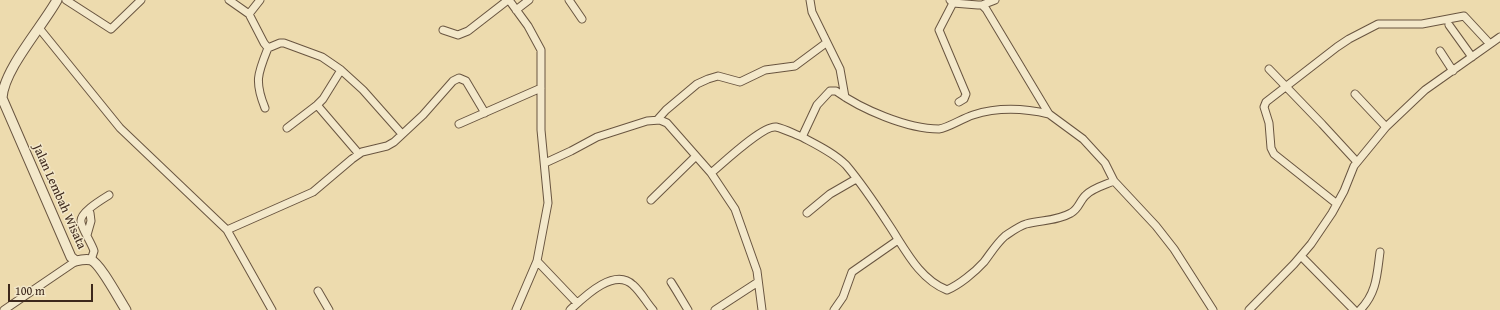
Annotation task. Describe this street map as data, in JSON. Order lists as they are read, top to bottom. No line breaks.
{"streets":{"street":["Jalan Lembah Wisata"]},"scale_bar":"100 m"}
